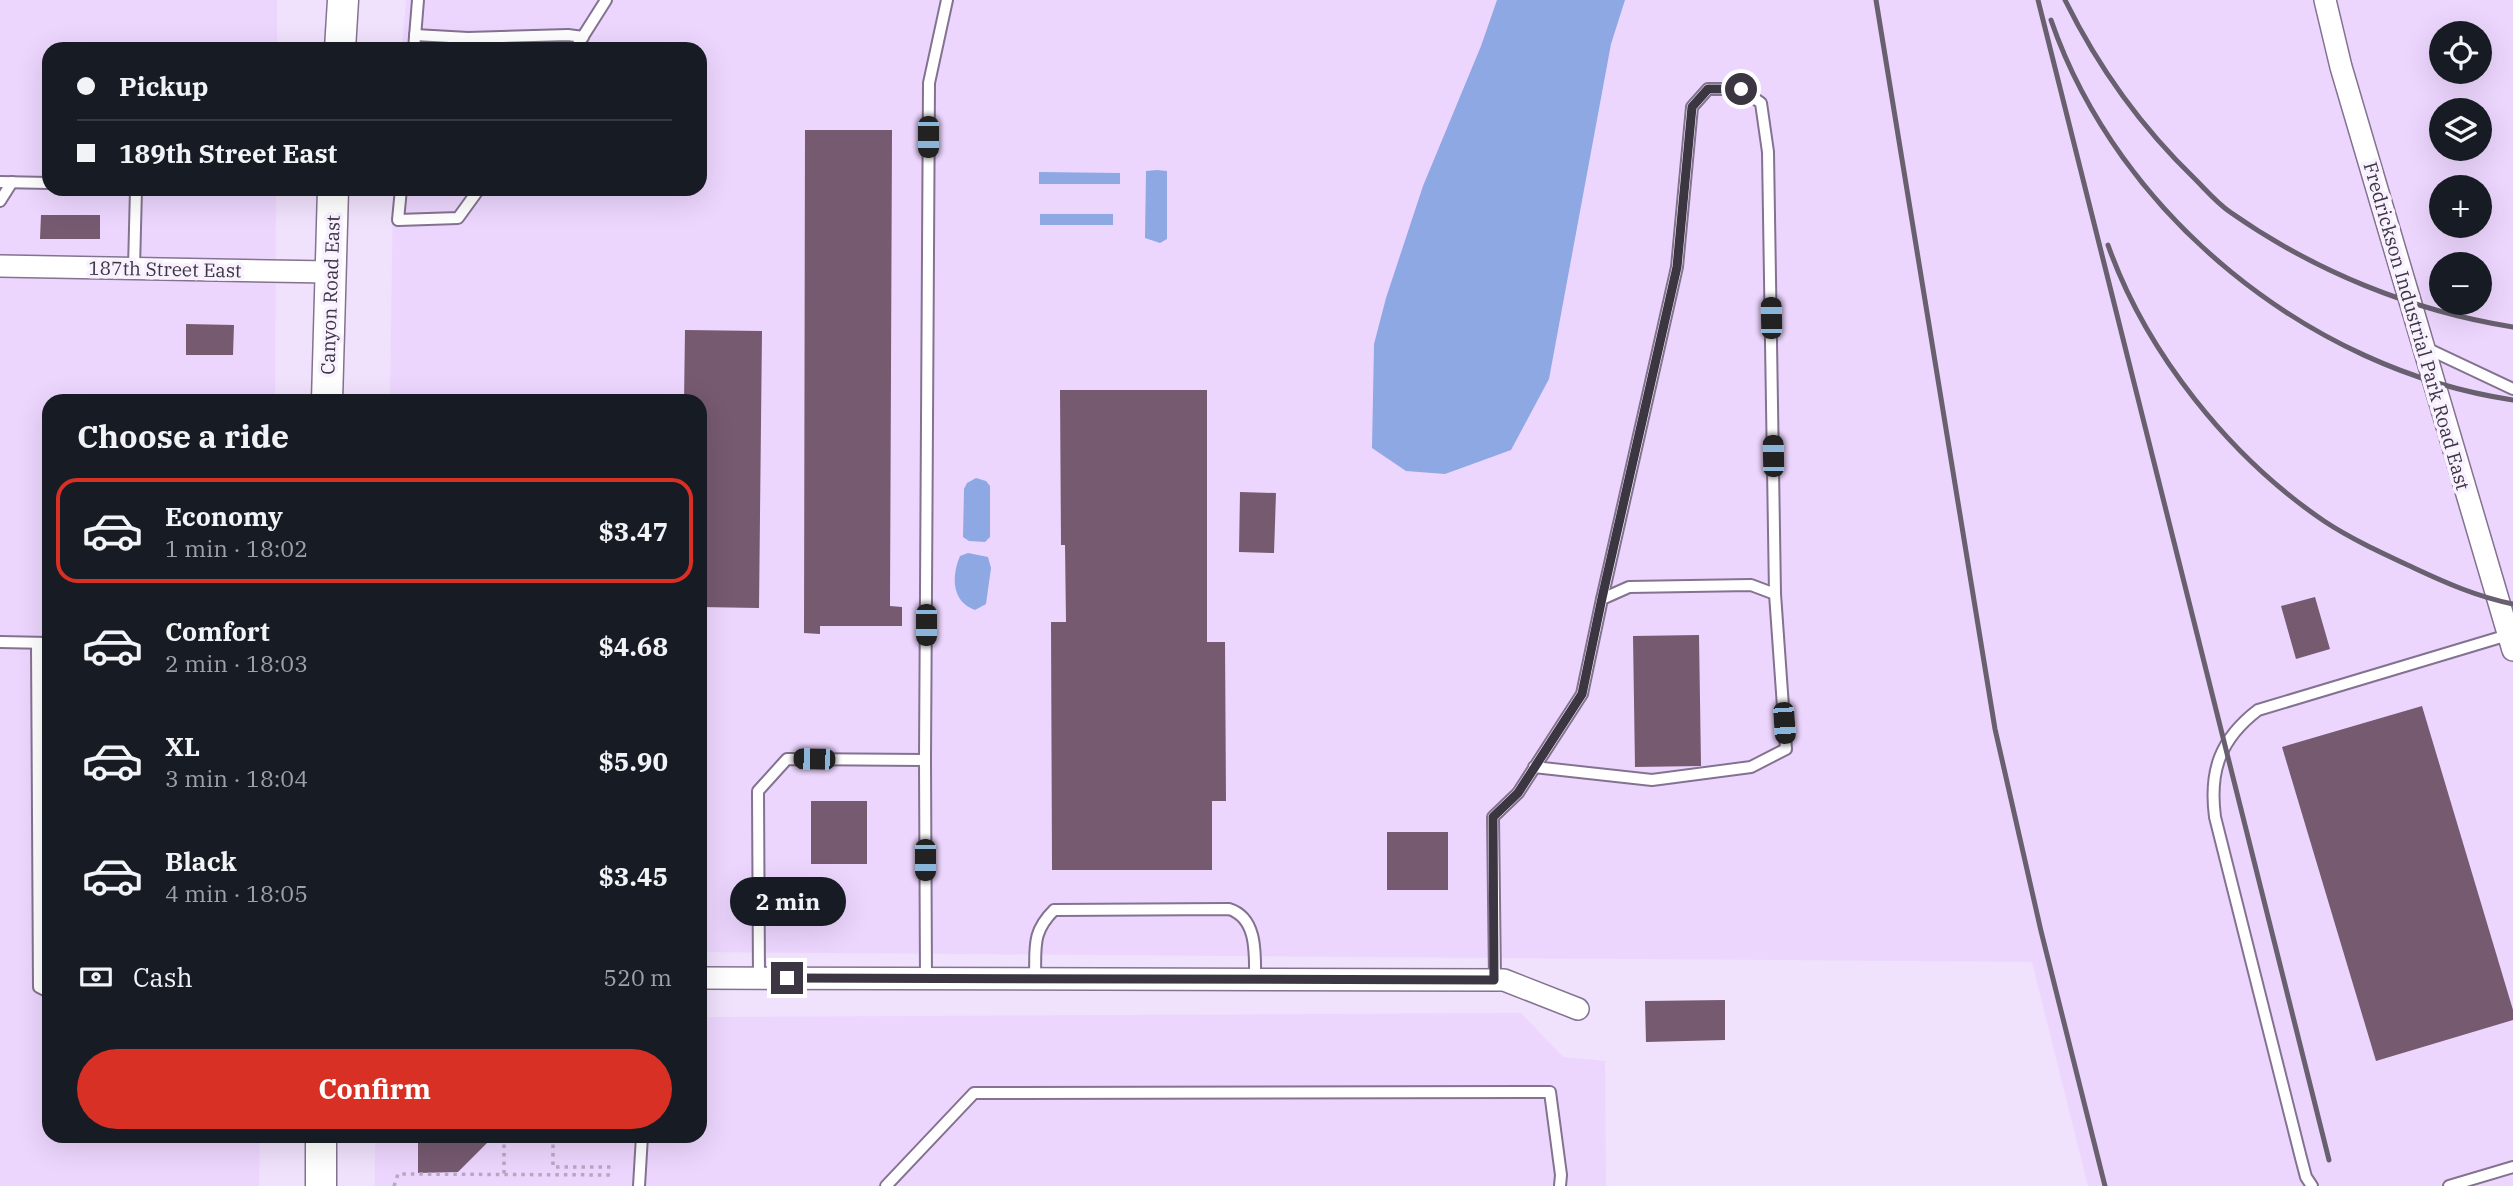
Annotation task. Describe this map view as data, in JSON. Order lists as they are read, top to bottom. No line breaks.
{"streets":{"main road":["Canyon Road East"],"street":["187th Street East","Fredrickson Industrial Park Road East"]},"crossings":[["187th Street East","Canyon Road East"]],"page":{"map_buttons":["+","−"],"banner":["Pickup","189th Street East"],"heading":"Choose a ride","list":[{"name":"Economy","note":"1 min · 18:02","value":"$3.47"},{"name":"Comfort","note":"2 min · 18:03","value":"$4.68"},{"name":"XL","note":"3 min · 18:04","value":"$5.90"},{"name":"Black","note":"4 min · 18:05","value":"$3.45"}],"bubble":"2 min","pay":["Cash","520 m"],"buttons":"Confirm"}}
